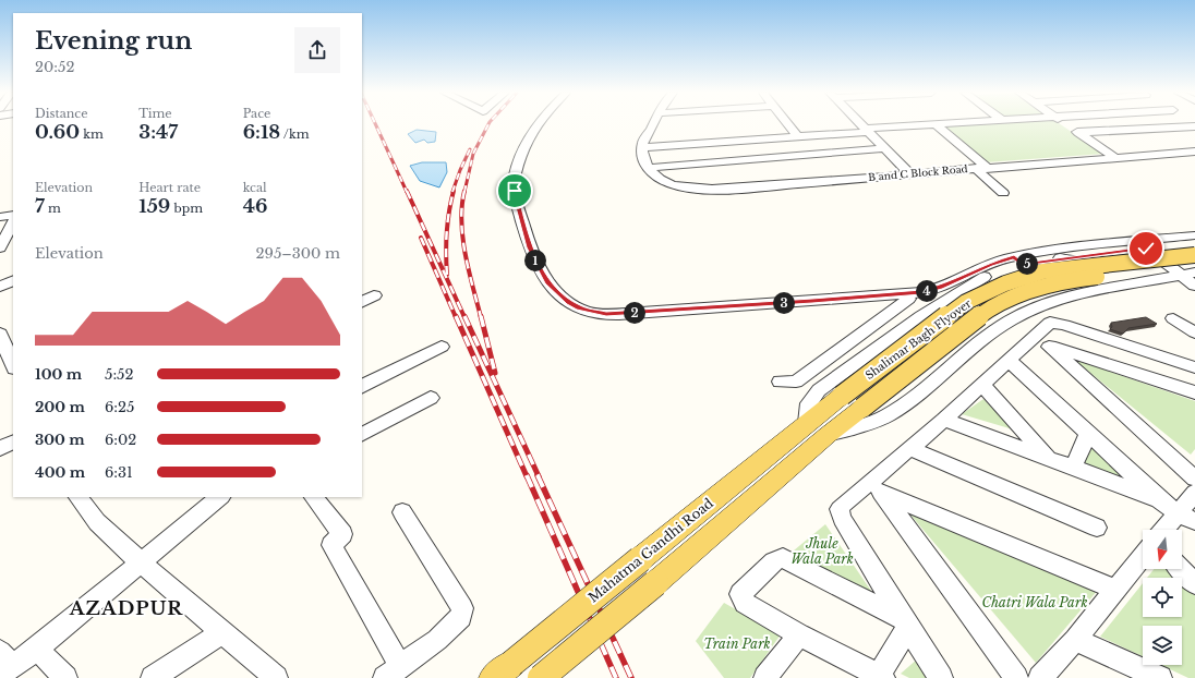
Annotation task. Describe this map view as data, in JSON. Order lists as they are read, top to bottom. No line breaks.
{"streets":{"main road":["Shalimar Bagh Flyover","Mahatma Gandhi Road"],"street":["B and C Block Road"]},"crossings":[["Shalimar Bagh Flyover","Mahatma Gandhi Road"]],"districts":["AZADPUR"],"parks":["Jhule Wala Park","Chatri Wala Park","Train Park"],"north":"bottom","page":{"heading":["Evening run","20:52"],"stats":[["Distance","0.60 km"],["Time","3:47"],["Pace","6:18 /km"],["Elevation","7 m"],["Heart rate","159 bpm"],["kcal","46"]],"chart":["Elevation","295–300 m"],"pins":["1","5","4","3","2"],"list":[{"name":"100 m","note":"5:52"},{"name":"200 m","note":"6:25"},{"name":"300 m","note":"6:02"},{"name":"400 m","note":"6:31"}]}}
